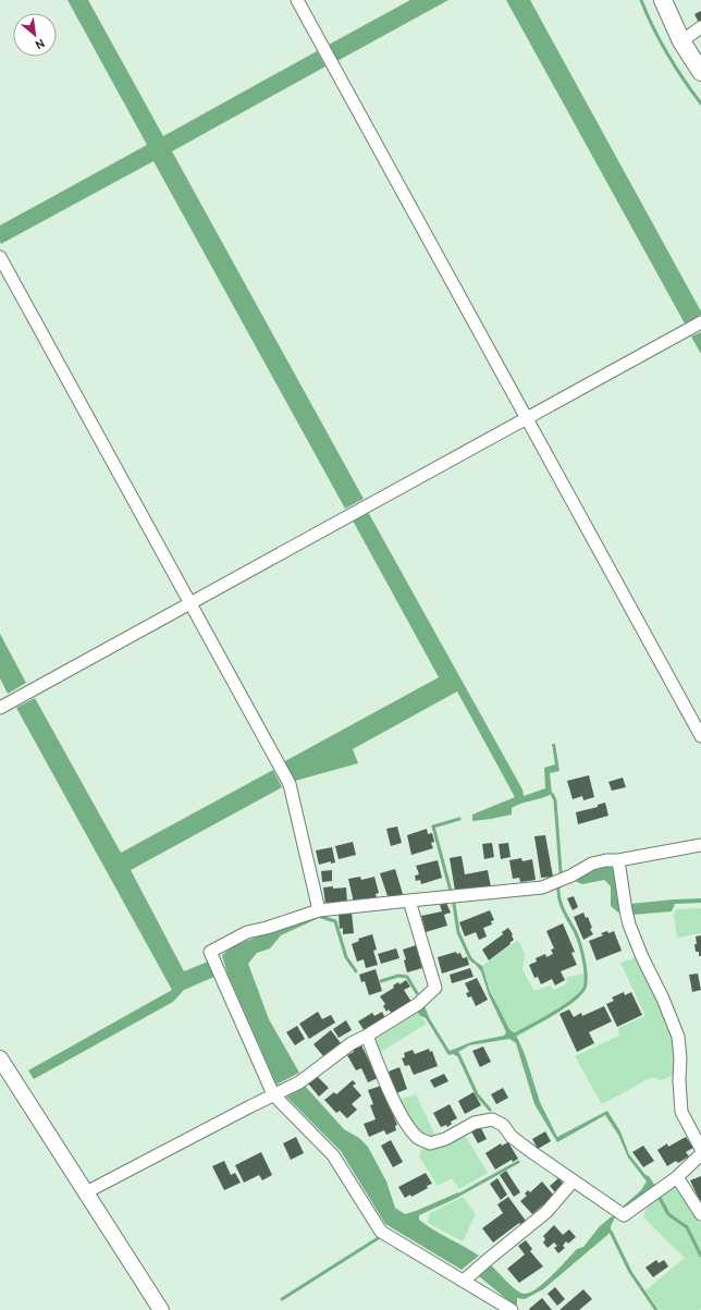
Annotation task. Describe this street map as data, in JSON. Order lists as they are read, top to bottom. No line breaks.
{"north":"bottom right"}
